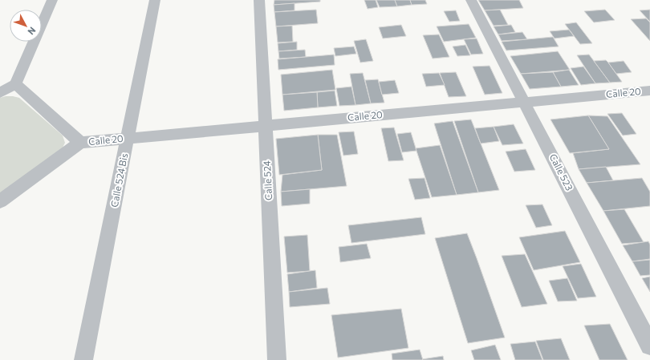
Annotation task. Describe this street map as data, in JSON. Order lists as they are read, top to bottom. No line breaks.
{"streets":{"street":["Calle 20","Calle 523","Calle 524 Bis","Calle 524"]},"crossings":[["Calle 20","Calle 523"],["Calle 20","Calle 524 Bis"],["Calle 20","Calle 524"]],"north":"bottom right"}
